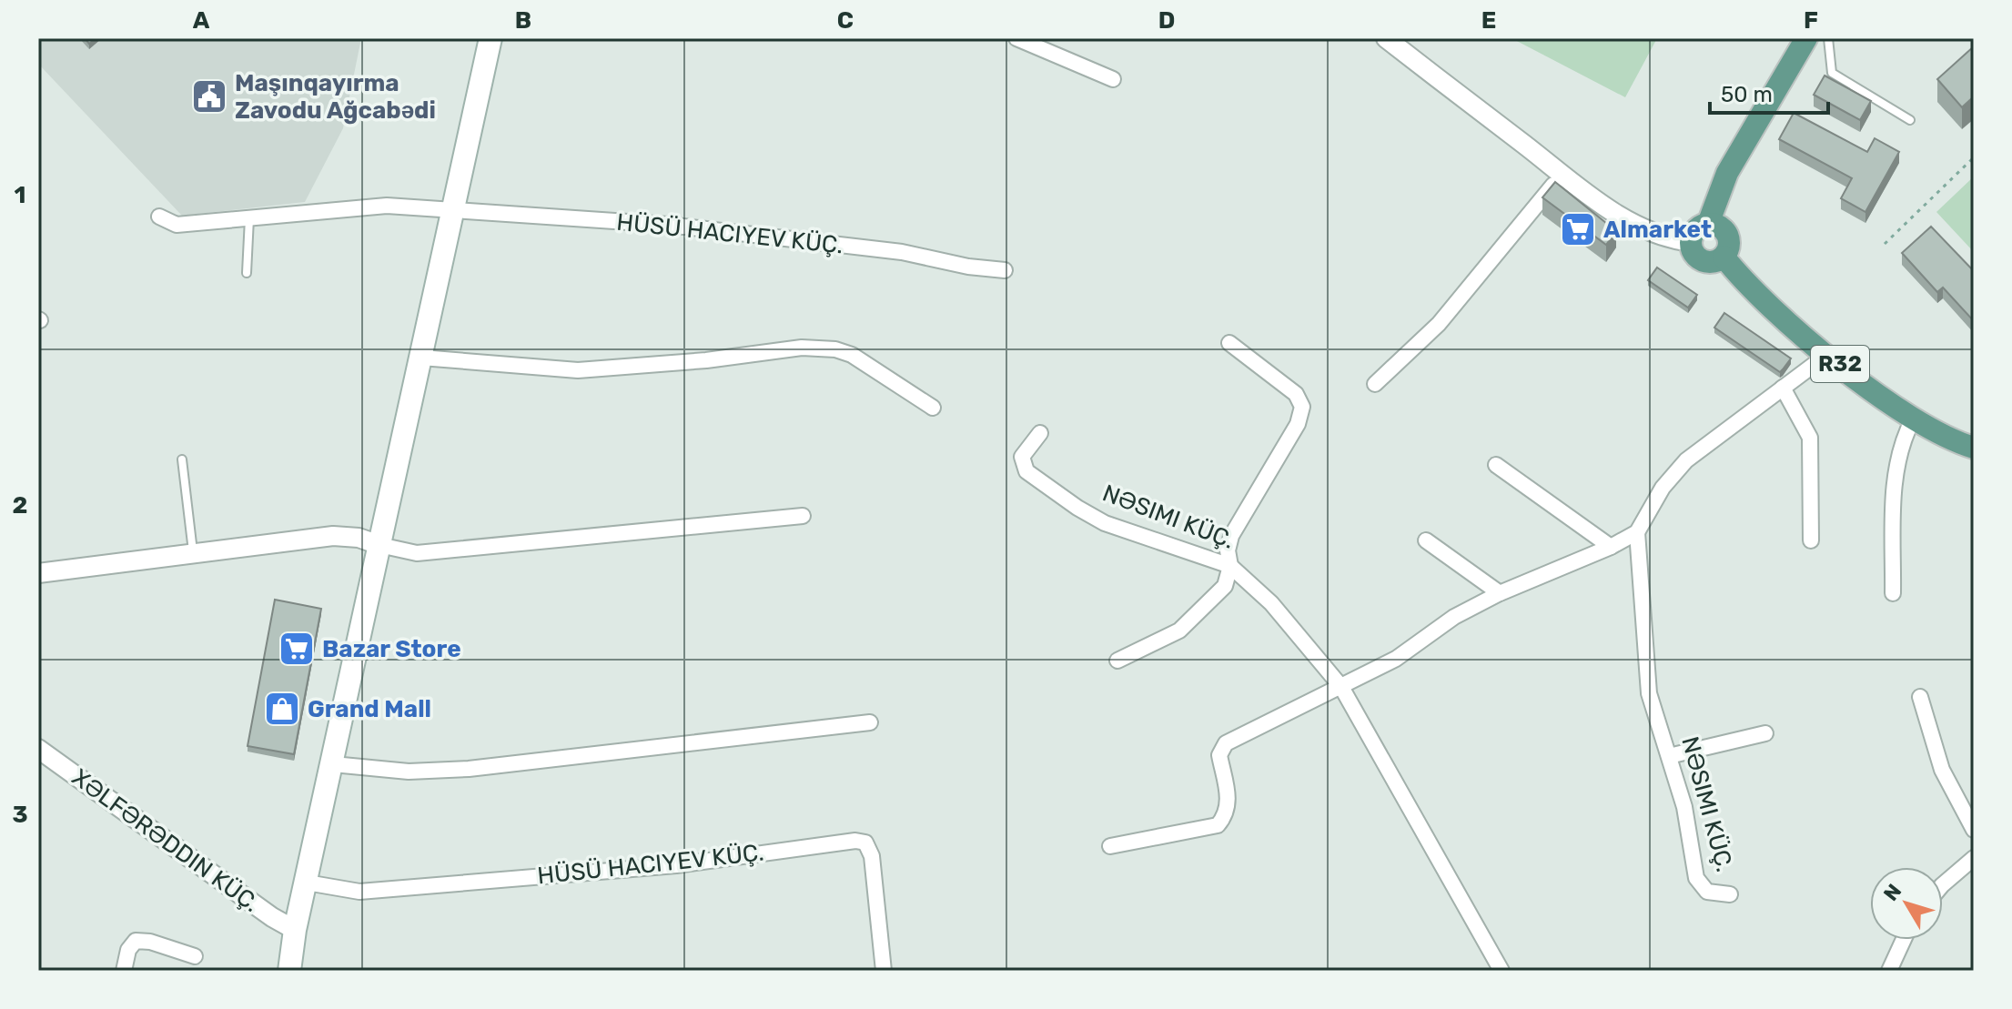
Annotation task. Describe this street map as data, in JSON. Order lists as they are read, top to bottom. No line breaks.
{"streets":{"main road":["R32"],"street":["NƏSIMI KÜÇ.","XƏLFƏRƏDDIN KÜÇ."]},"places":{"public building":["Maşınqayırma Zavodu Ağcabədi"],"supermarket":["Almarket","Bazar Store"],"shop":["Grand Mall"]},"scale_bar":"50 m","north":"top left","grid":{"columns":["A","B","C","D","E","F"],"rows":["1","2","3"]}}
